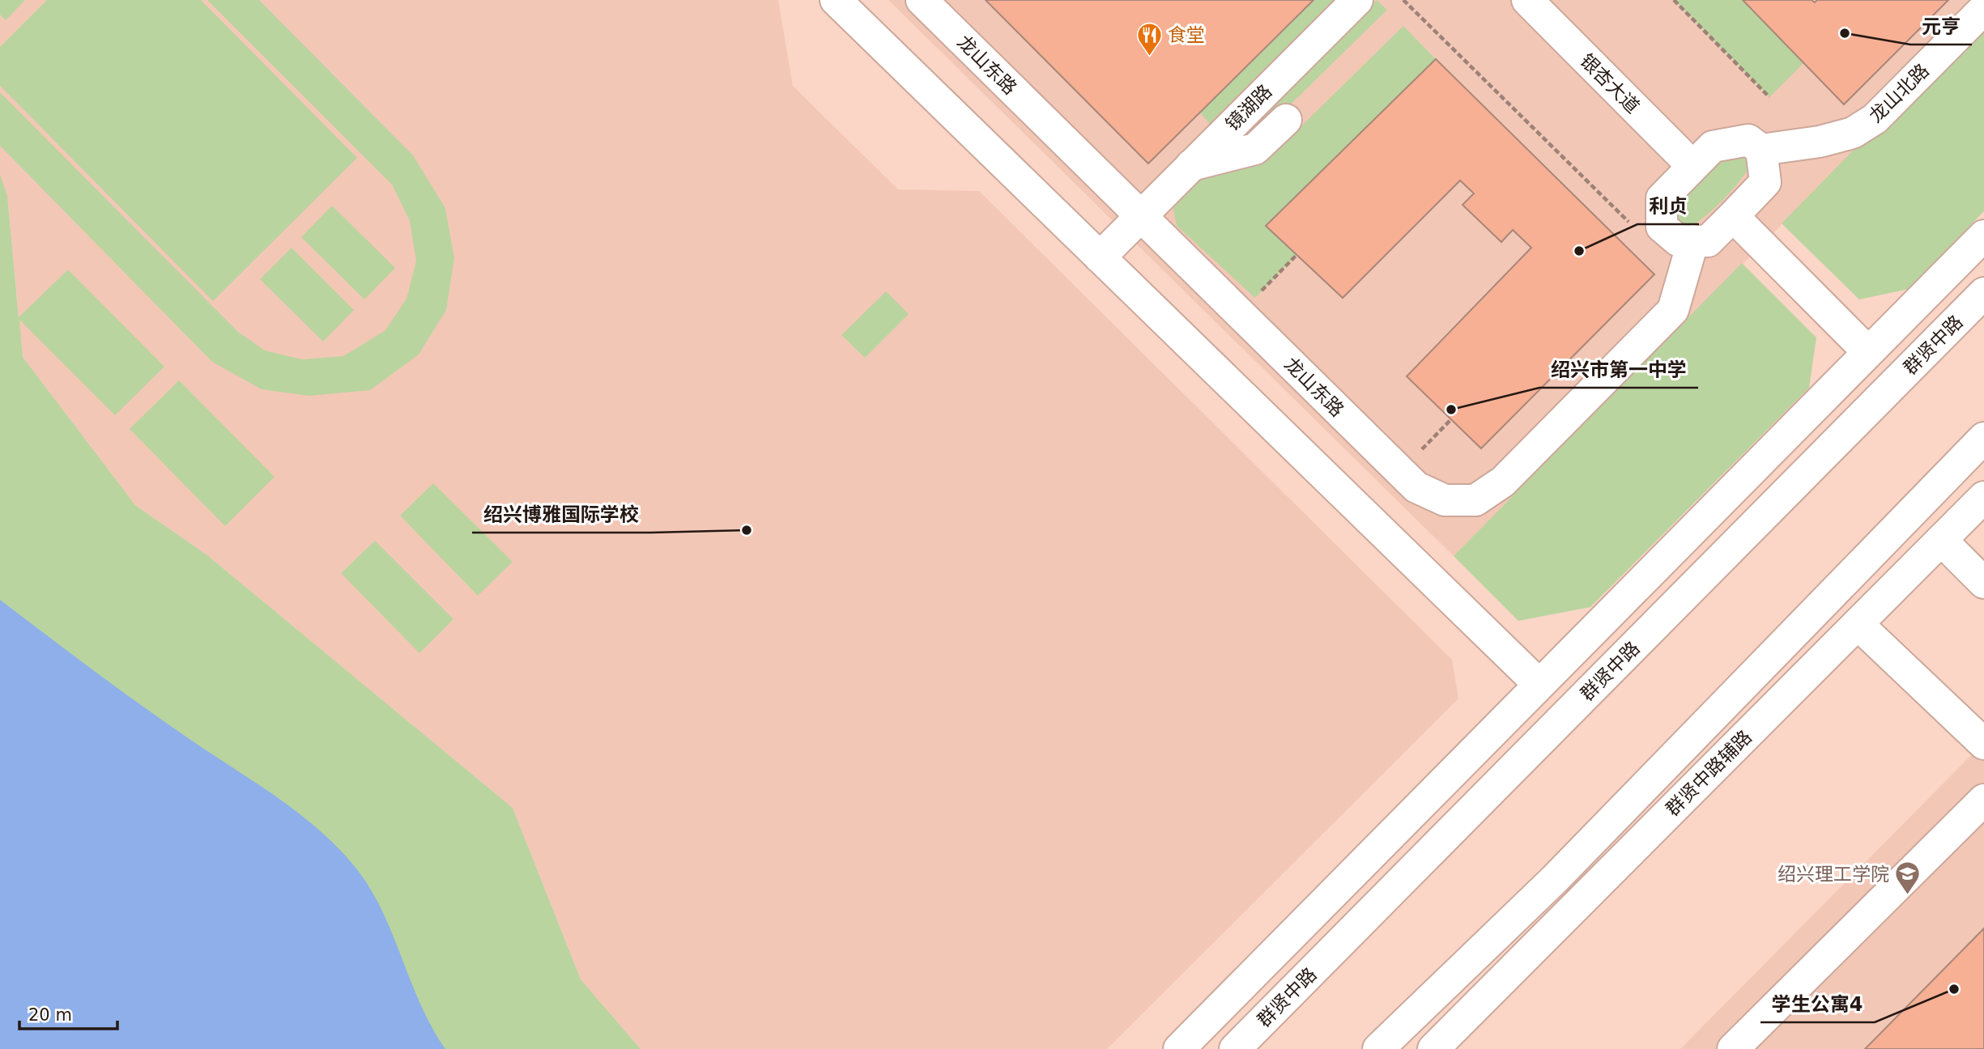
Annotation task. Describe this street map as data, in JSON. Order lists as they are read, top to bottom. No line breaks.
{"streets":{"main road":["龙山东路","银杏大道","龙山北路","镜湖路","群贤中路","群贤中路辅路"]},"crossings":[["龙山东路","镜湖路"]],"places":{"other":["元亨","利贞","绍兴市第一中学","绍兴博雅国际学校","学生公寓4"],"restaurant":["食堂"],"school or university":["绍兴理工学院"]},"scale_bar":"20 m"}
